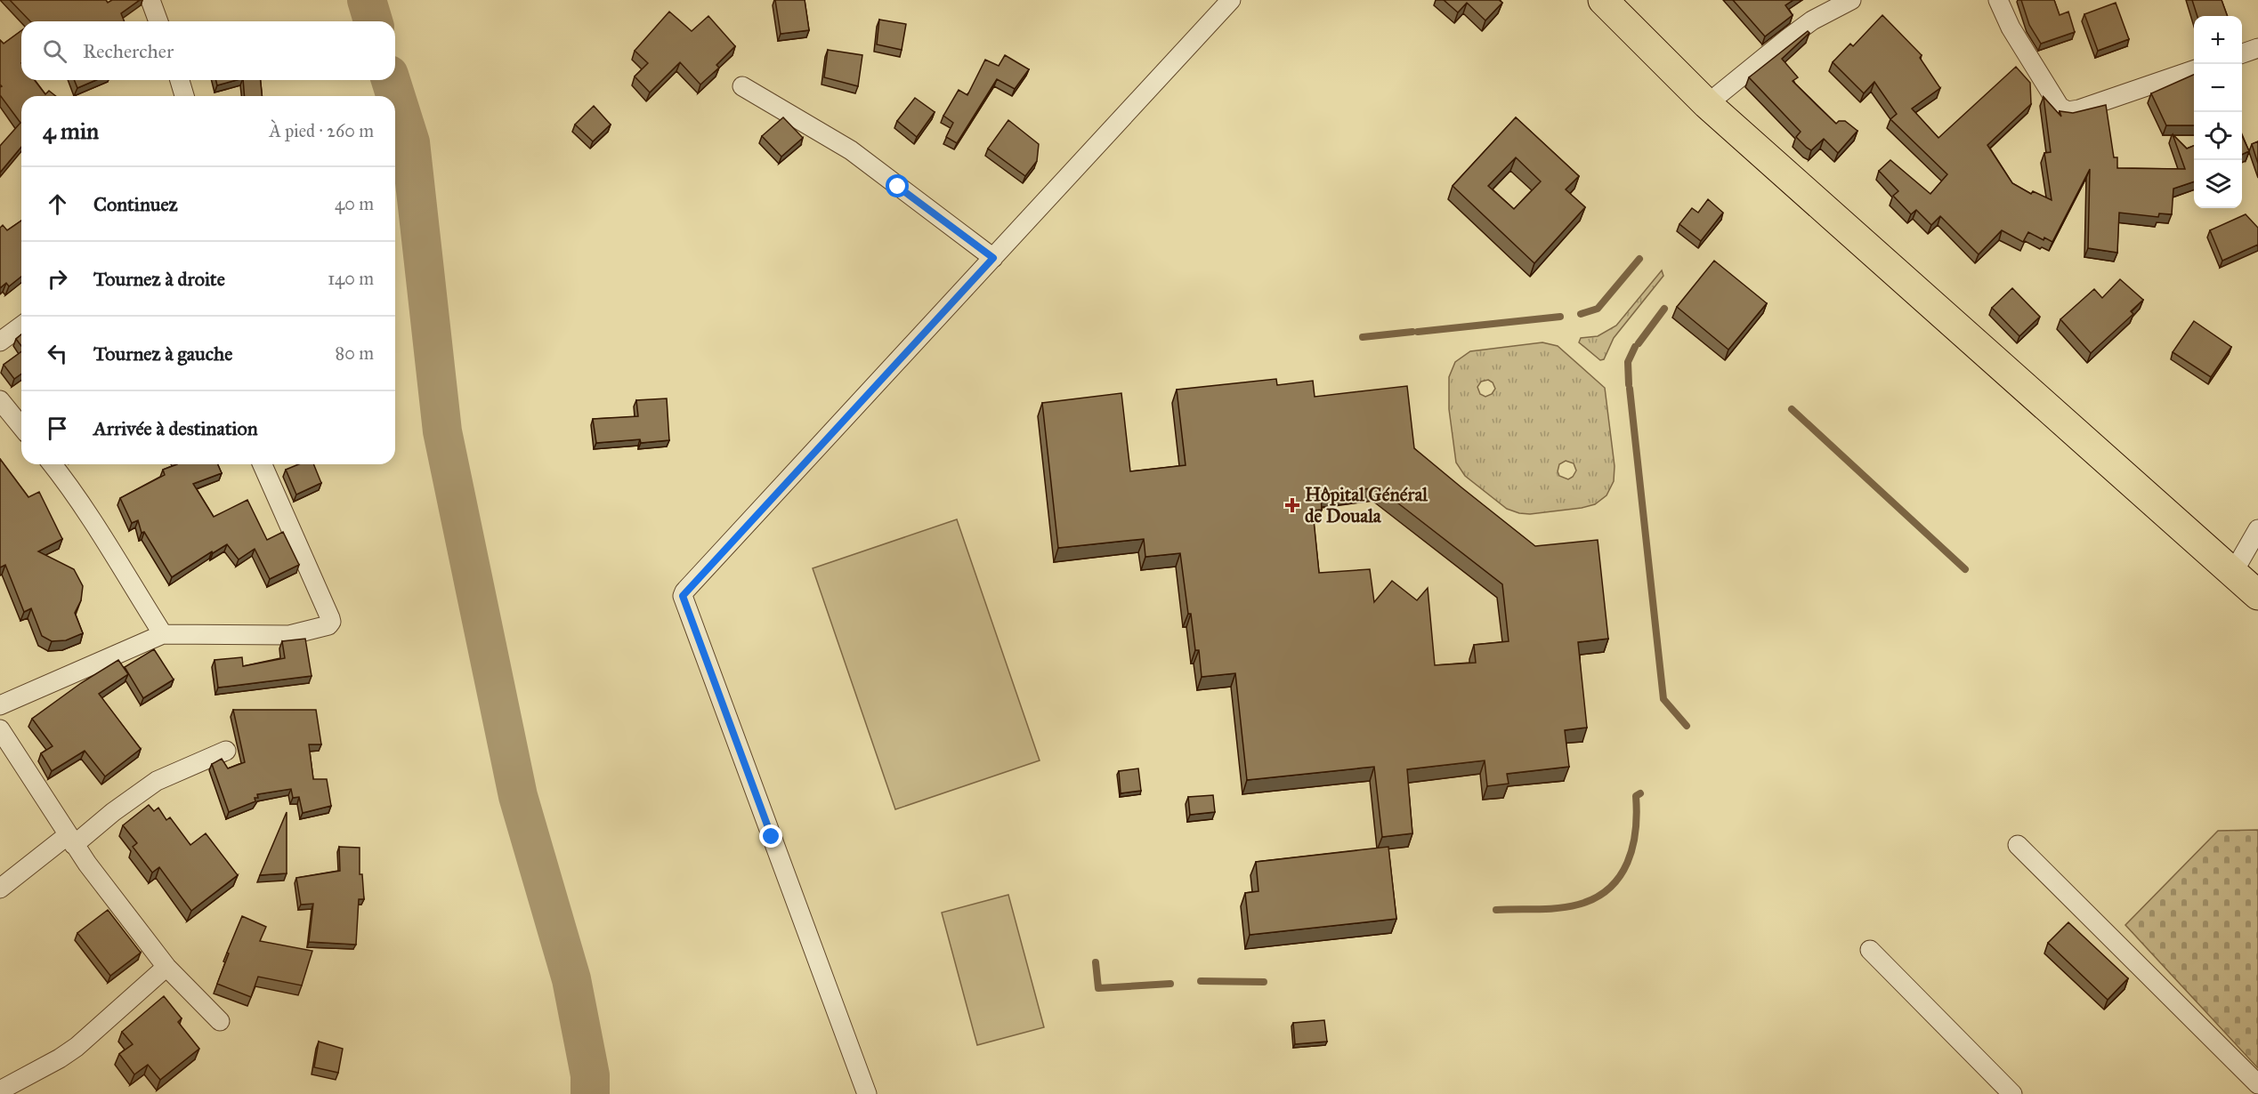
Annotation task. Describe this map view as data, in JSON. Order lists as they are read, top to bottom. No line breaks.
{"places":{"health":["Hôpital Général de Douala"]},"page":{"map_buttons":["+","−"],"search":"Rechercher","heading":["4 min","À pied · 260 m"],"list":[["Continuez","40 m"],["Tournez à droite","140 m"],["Tournez à gauche","80 m"],"Arrivée à destination"]}}
